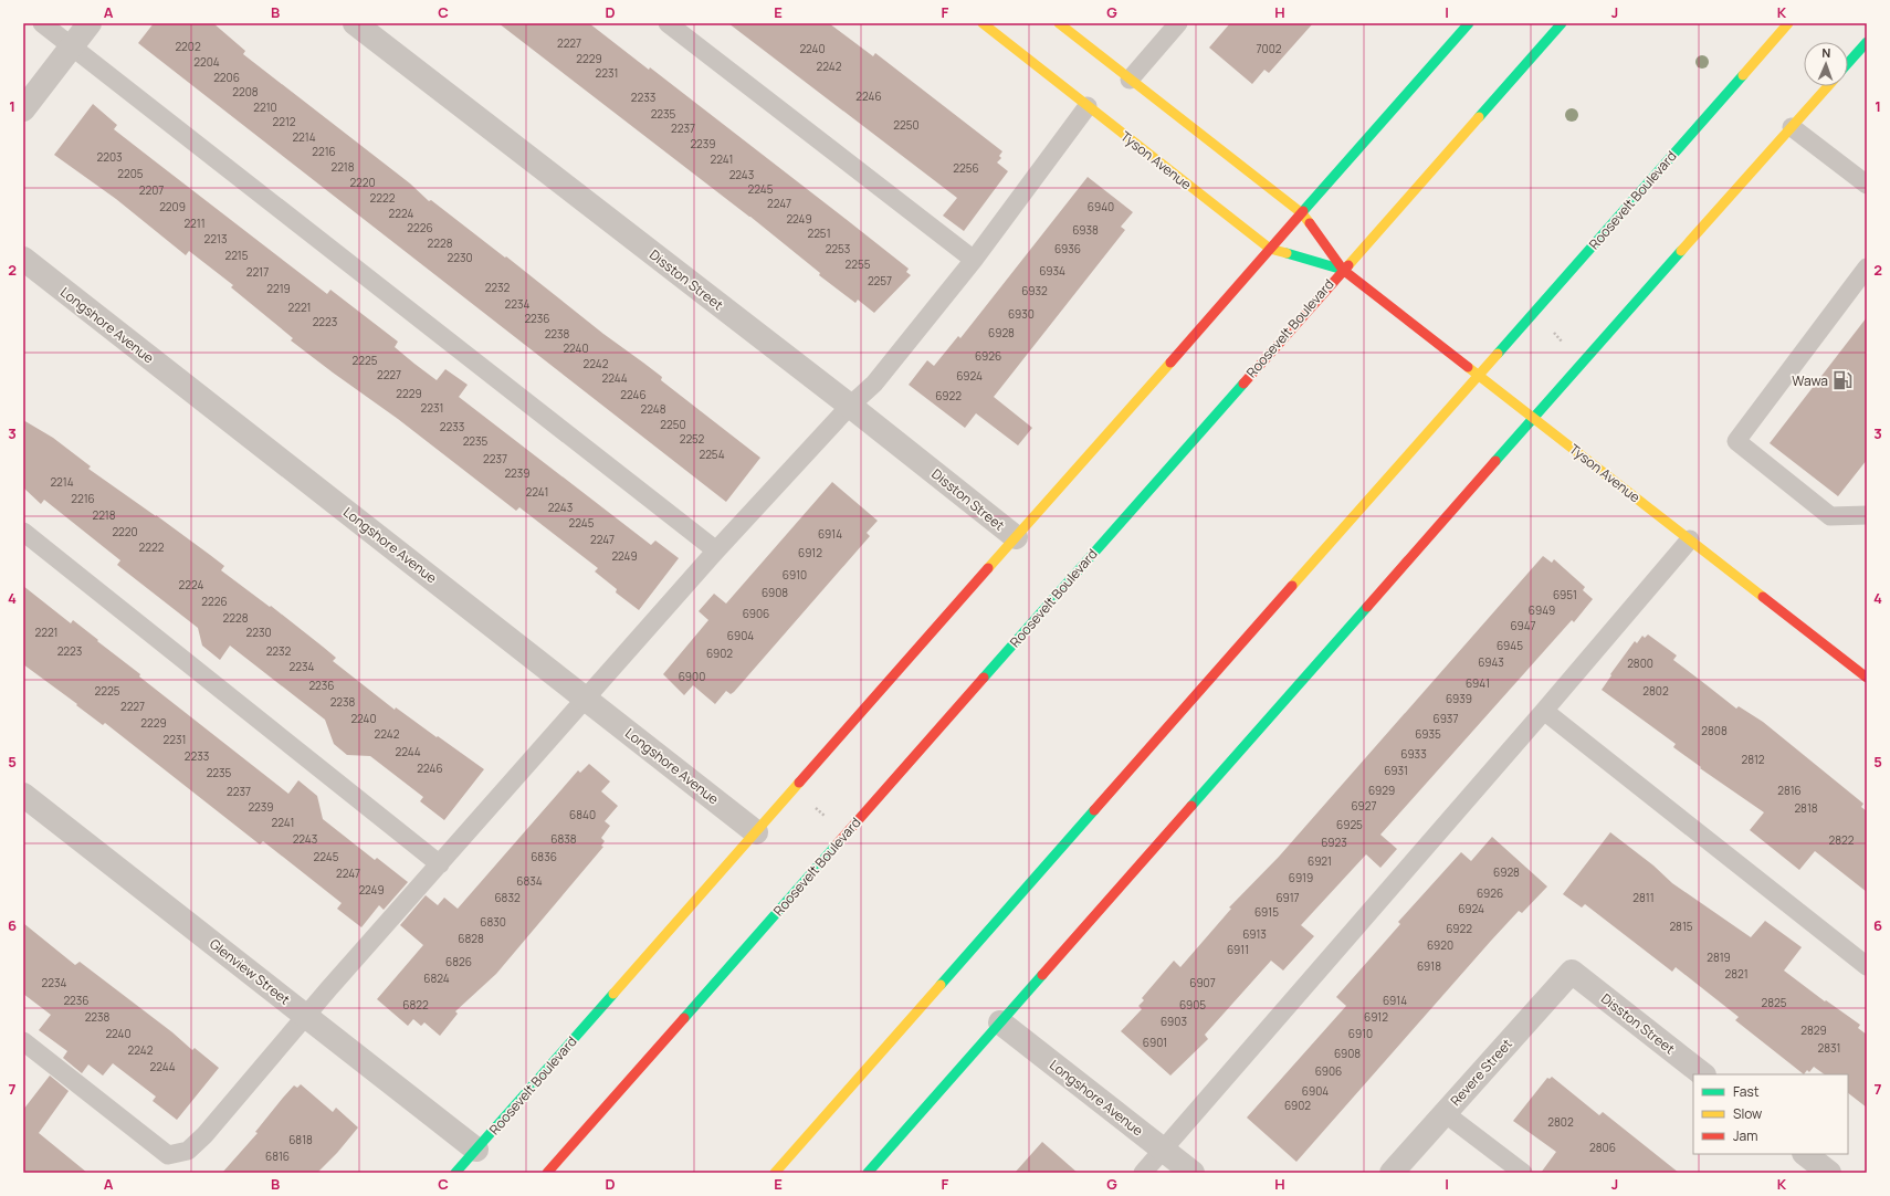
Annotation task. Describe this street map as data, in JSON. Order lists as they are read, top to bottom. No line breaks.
{"streets":{"main road":["Tyson Avenue","Roosevelt Boulevard"],"street":["Disston Street","Longshore Avenue","Glenview Street","Revere Street"]},"crossings":[["Tyson Avenue","Roosevelt Boulevard"],["Roosevelt Boulevard","Disston Street"],["Roosevelt Boulevard","Longshore Avenue"],["Roosevelt Boulevard","Glenview Street"],["Disston Street","Revere Street"]],"places":{"fuel station":["Wawa"]},"house_numbers":["2227","2202","2240","7002","2229","2204","2242","2231","2206","2208","2246","2233","2210","2235","2212","2250","2237","2214","2239","2216","2203","2241","2218","2256","2205","2243","2220","2245","2207","2222","2247","2209","6940","2224","2249","2211","2226","6938","2251","2213","2228","2253","6936","2215","2230","2255","6934","2217","2257","2232","2219","6932","2234","2221","6930","2236","2223","6928","2238","2240","6926","2225","2242","2227","6924","2244","2229","2246","6922","2231","2248","2250","2233","2252","2235","2254","2237","2239","2214","2241","2216","2243","2218","2245","2220","6914","2247","2222","6912","2249","6910","2224","6908","6951","2226","6949","6906","2228","6947","2221","2230","6904","6945","2223","2232","6902","6943","2800","2234","6900","6941","2236","2225","2802","6939","2238","2227","2240","6937","2229","2808","2242","6935","2231","2244","6933","2233","2812","2246","6931","2235","6929","2816","2237","6927","2239","2818","6840","2241","6925","2243","6838","2822","6923","2245","6836","6921","6928","2247","6919","6834","2249","6926","6832","6917","2811","6924","6915","6830","2815","6922","6913","6828","6920","6911","2819","6826","6918","2821","6824","2234","6907","2236","6914","2825","6822","6905","2238","6912","6903","2829","2240","6910","6901","2831","2242","6908","2244","6906","6904","6902","2802","6818","2806","6816"],"legend":["Fast","Slow","Jam"],"north":"top","grid":{"columns":["A","B","C","D","E","F","G","H","I","J","K"],"rows":["1","2","3","4","5","6","7"]}}
